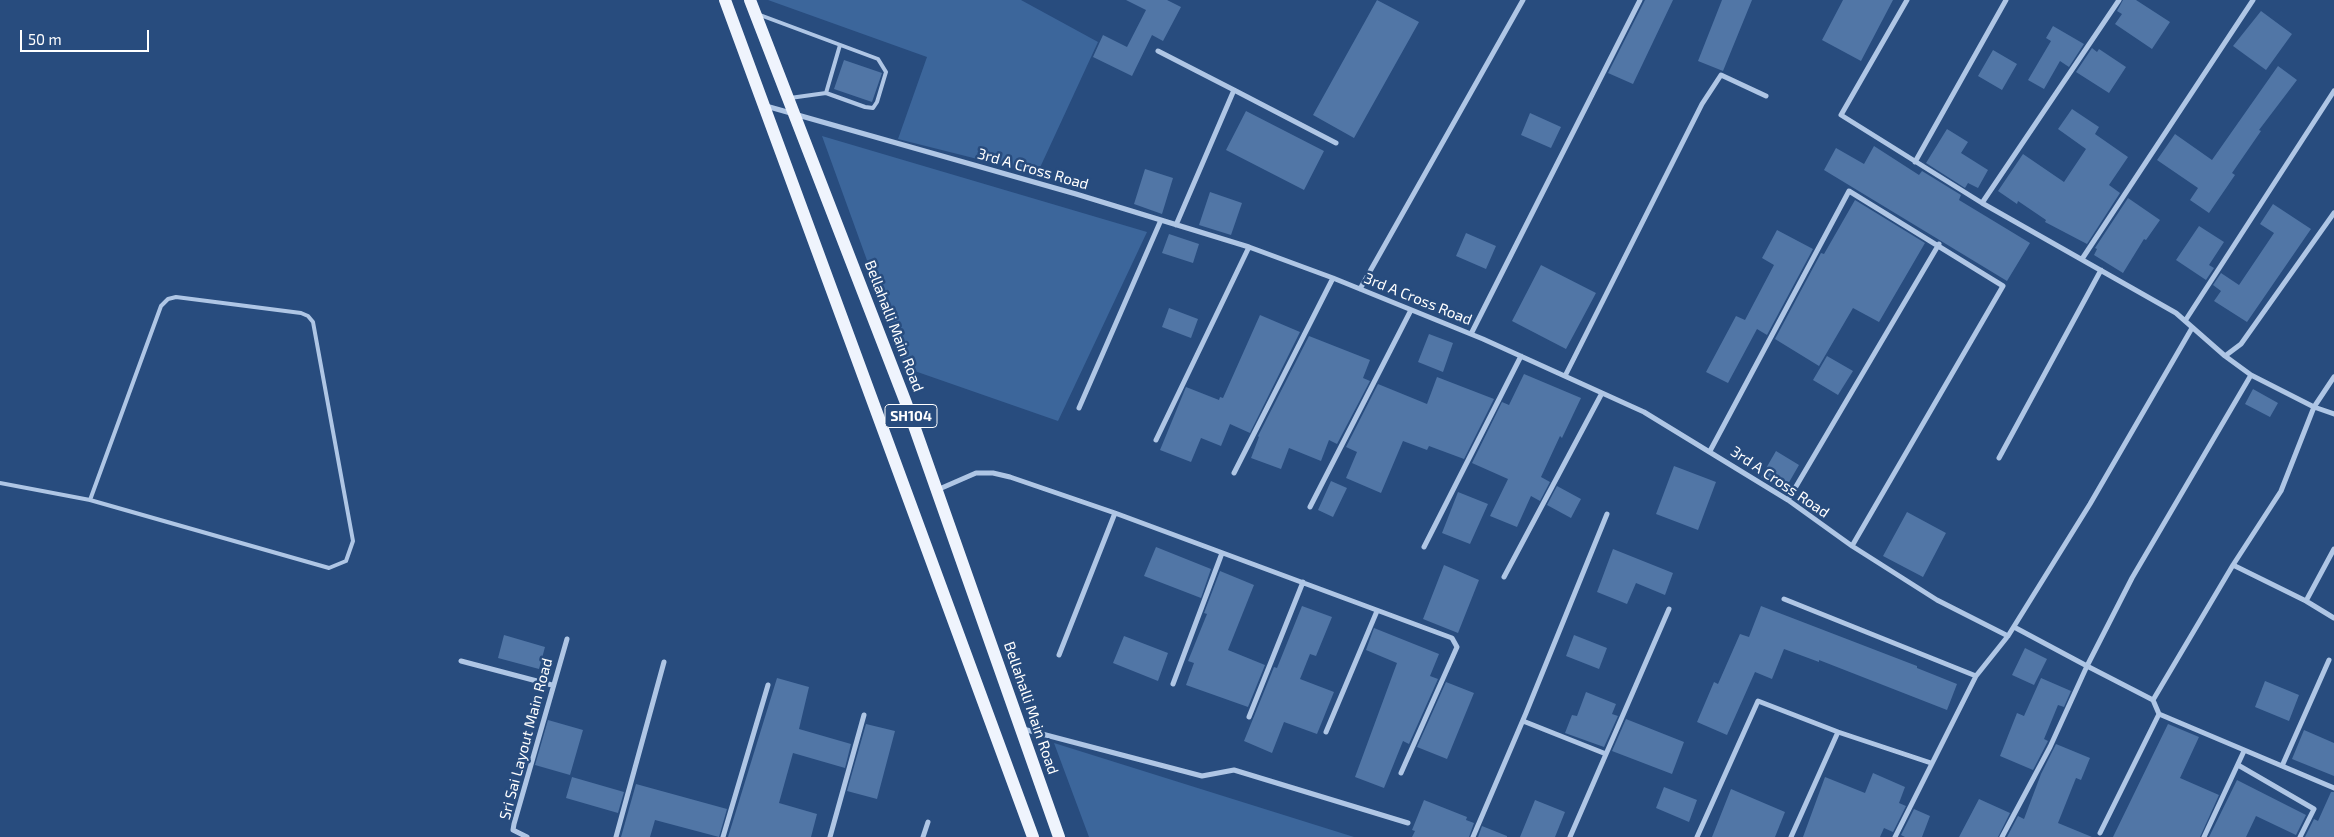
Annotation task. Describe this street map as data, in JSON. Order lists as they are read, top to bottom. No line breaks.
{"streets":{"main road":["Bellahalli Main Road","SH104"],"street":["3rd A Cross Road","Sri Sai Layout Main Road"]},"crossings":[["3rd A Cross Road","Bellahalli Main Road"],["3rd A Cross Road","SH104"]],"scale_bar":"50 m"}
